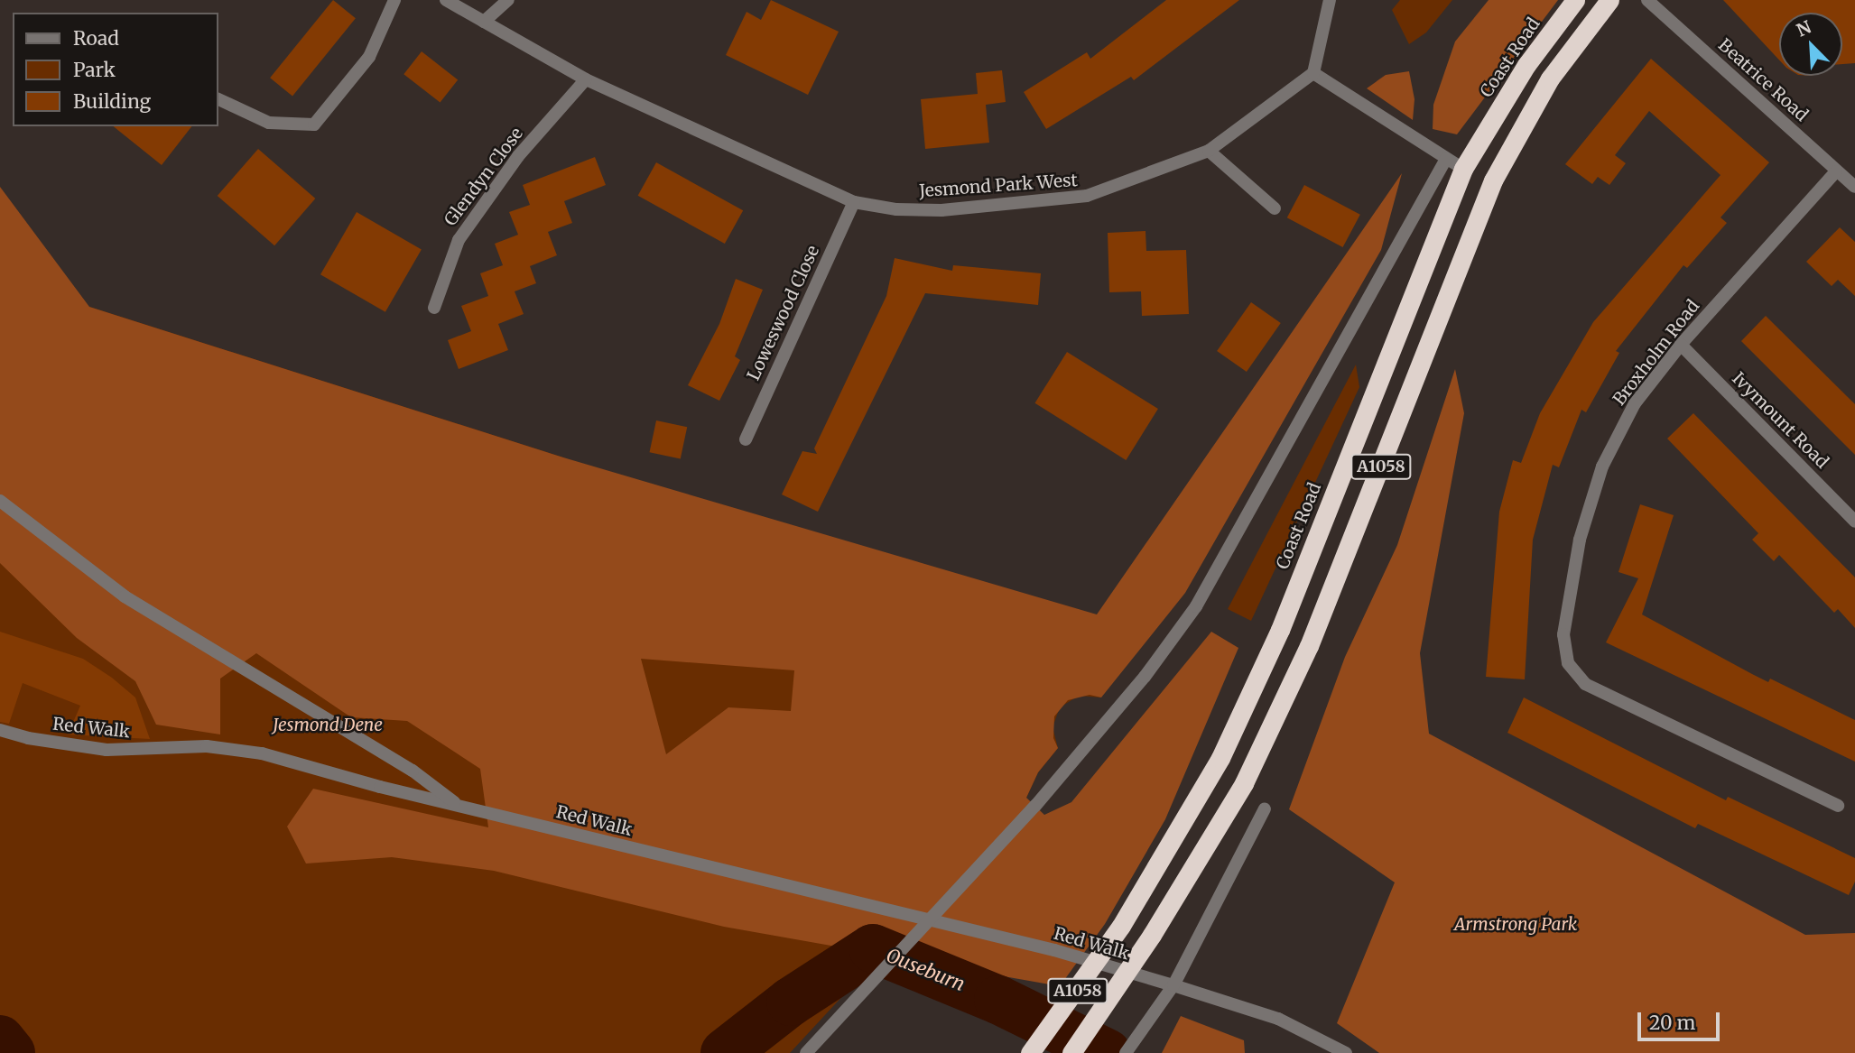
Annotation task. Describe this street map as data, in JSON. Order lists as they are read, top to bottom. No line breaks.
{"streets":{"highway":["Coast Road","A1058"],"street":["Beatrice Road","Glendyn Close","Jesmond Park West","Loweswood Close","Broxholm Road","Ivymount Road","Red Walk"]},"crossings":[["Beatrice Road","Broxholm Road"],["Glendyn Close","Jesmond Park West"],["Jesmond Park West","Loweswood Close"],["Broxholm Road","Ivymount Road"]],"water":["Ouseburn"],"parks":["Jesmond Dene","Armstrong Park"],"legend":["Road","Park","Building"],"scale_bar":"20 m","north":"top left"}
